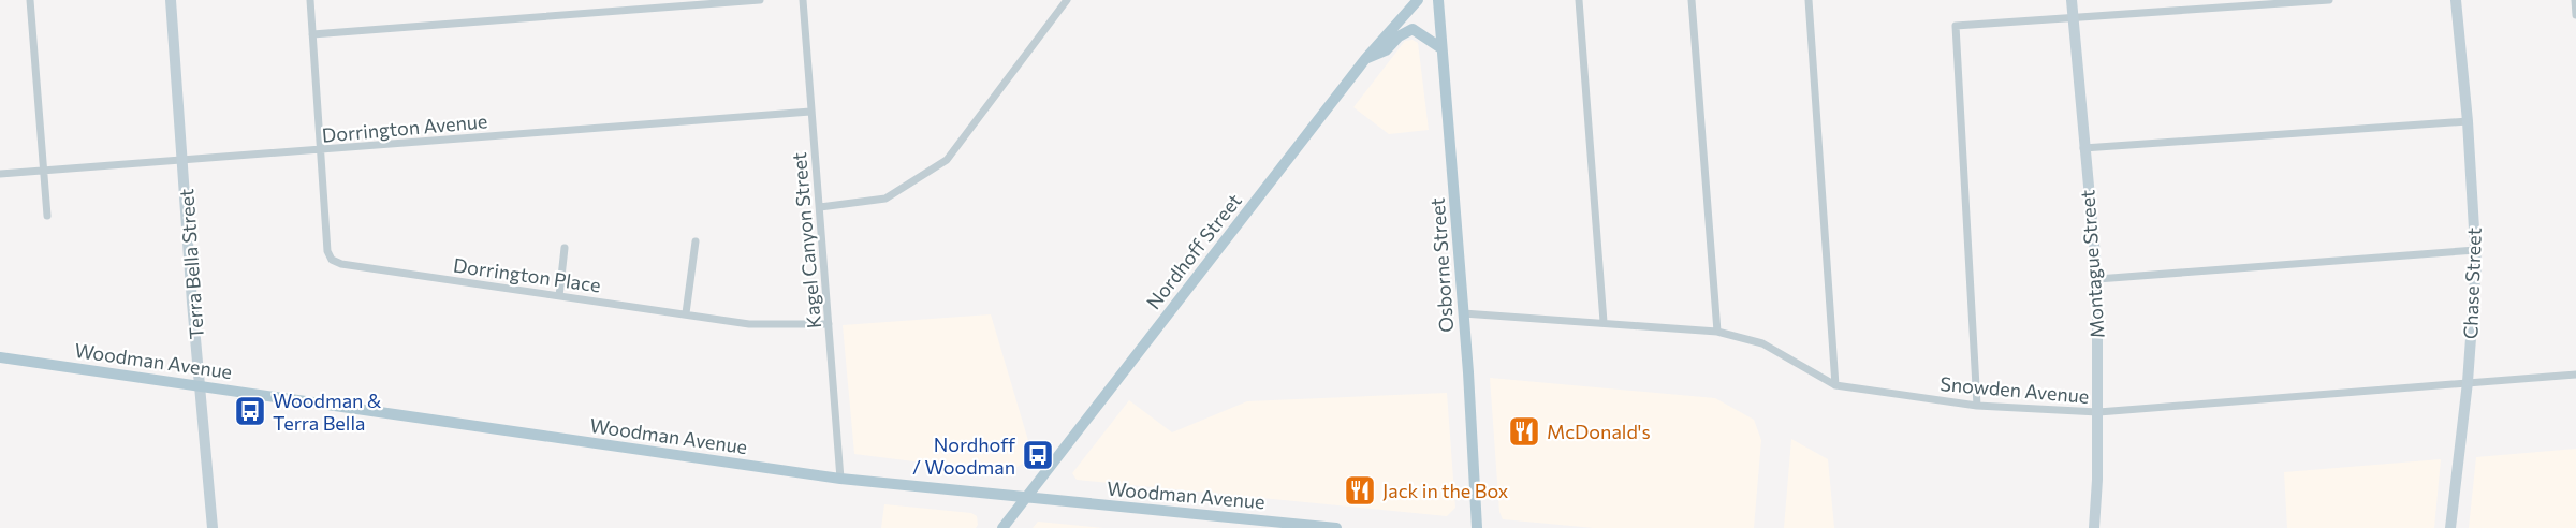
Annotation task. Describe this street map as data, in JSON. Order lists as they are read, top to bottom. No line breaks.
{"streets":{"main road":["Nordhoff Street","Osborne Street","Woodman Avenue"],"street":["Dorrington Avenue","Kagel Canyon Street","Terra Bella Street","Montague Street","Dorrington Place","Chase Street","Snowden Avenue"]},"crossings":[["Dorrington Avenue","Kagel Canyon Street"],["Dorrington Avenue","Terra Bella Street"],["Dorrington Avenue","Dorrington Place"],["Kagel Canyon Street","Dorrington Place"],["Kagel Canyon Street","Woodman Avenue"],["Nordhoff Street","Woodman Avenue"],["Terra Bella Street","Woodman Avenue"],["Montague Street","Snowden Avenue"],["Osborne Street","Snowden Avenue"],["Chase Street","Snowden Avenue"]],"places":{"bus stop":["Woodman & Terra Bella","Nordhoff / Woodman"],"restaurant":["McDonald's","Jack in the Box"]}}
